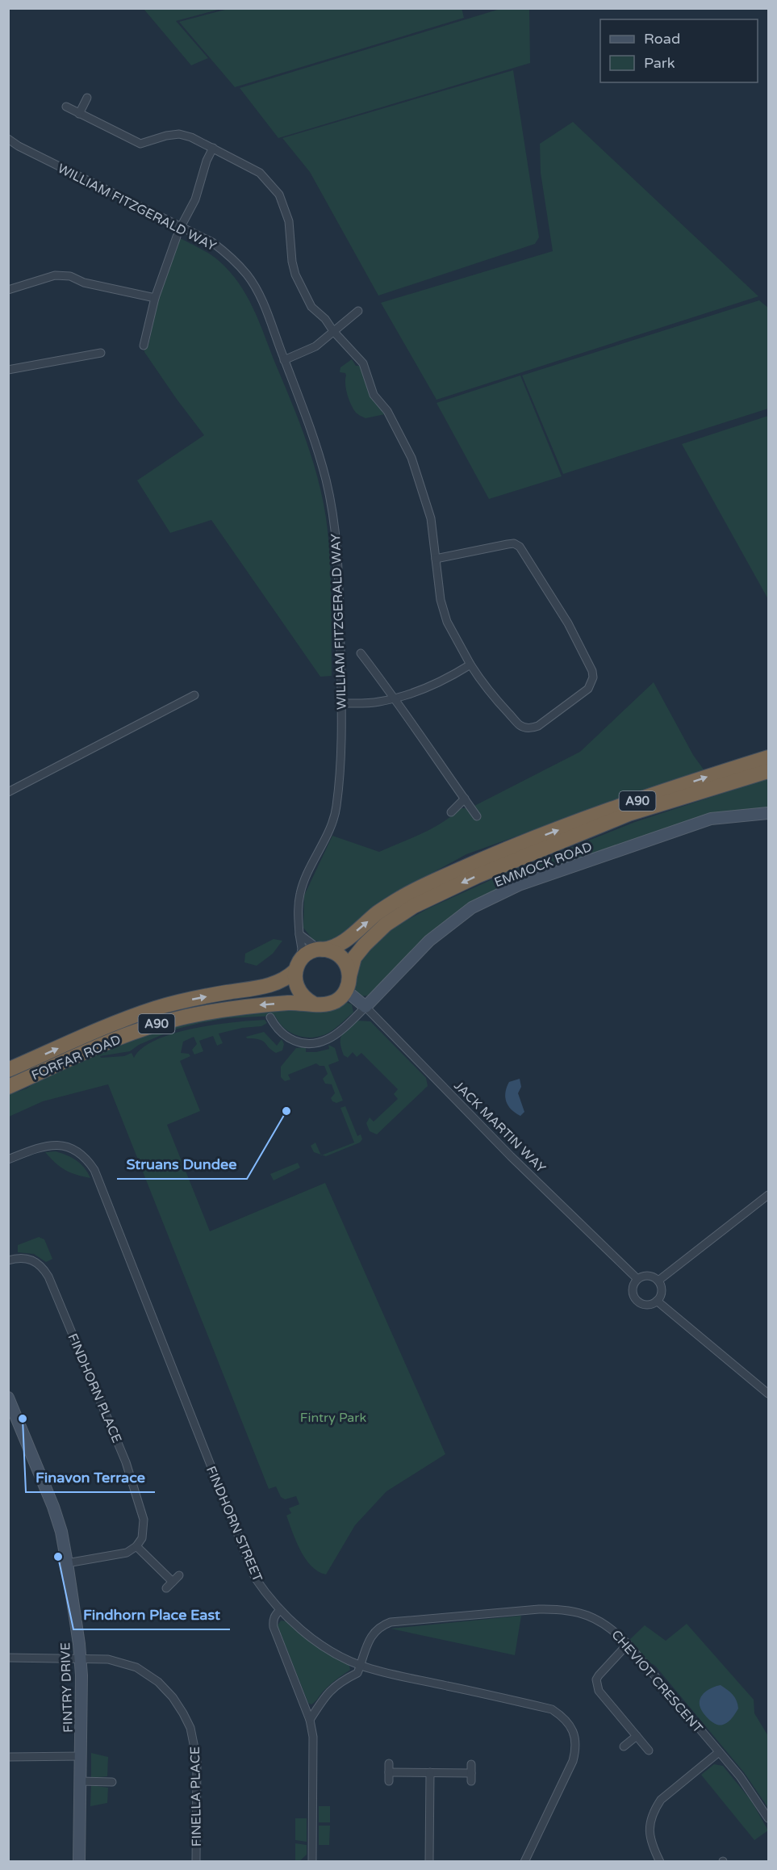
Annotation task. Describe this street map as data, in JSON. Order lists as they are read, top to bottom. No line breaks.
{"streets":{"highway":["A90","FORFAR ROAD"],"street":["WILLIAM FITZGERALD WAY","EMMOCK ROAD","JACK MARTIN WAY","FINDHORN PLACE","FINDHORN STREET","CHEVIOT CRESCENT","FINTRY DRIVE","FINELLA PLACE"]},"crossings":[["WILLIAM FITZGERALD WAY","A90"],["WILLIAM FITZGERALD WAY","FORFAR ROAD"],["WILLIAM FITZGERALD WAY","JACK MARTIN WAY"],["A90","FORFAR ROAD"],["A90","JACK MARTIN WAY"],["EMMOCK ROAD","JACK MARTIN WAY"],["FORFAR ROAD","JACK MARTIN WAY"],["FINDHORN STREET","CHEVIOT CRESCENT"],["FINTRY DRIVE","FINELLA PLACE"]],"parks":["Fintry Park"],"places":["Struans Dundee","Finavon Terrace","Findhorn Place East"],"legend":["Road","Park"]}
